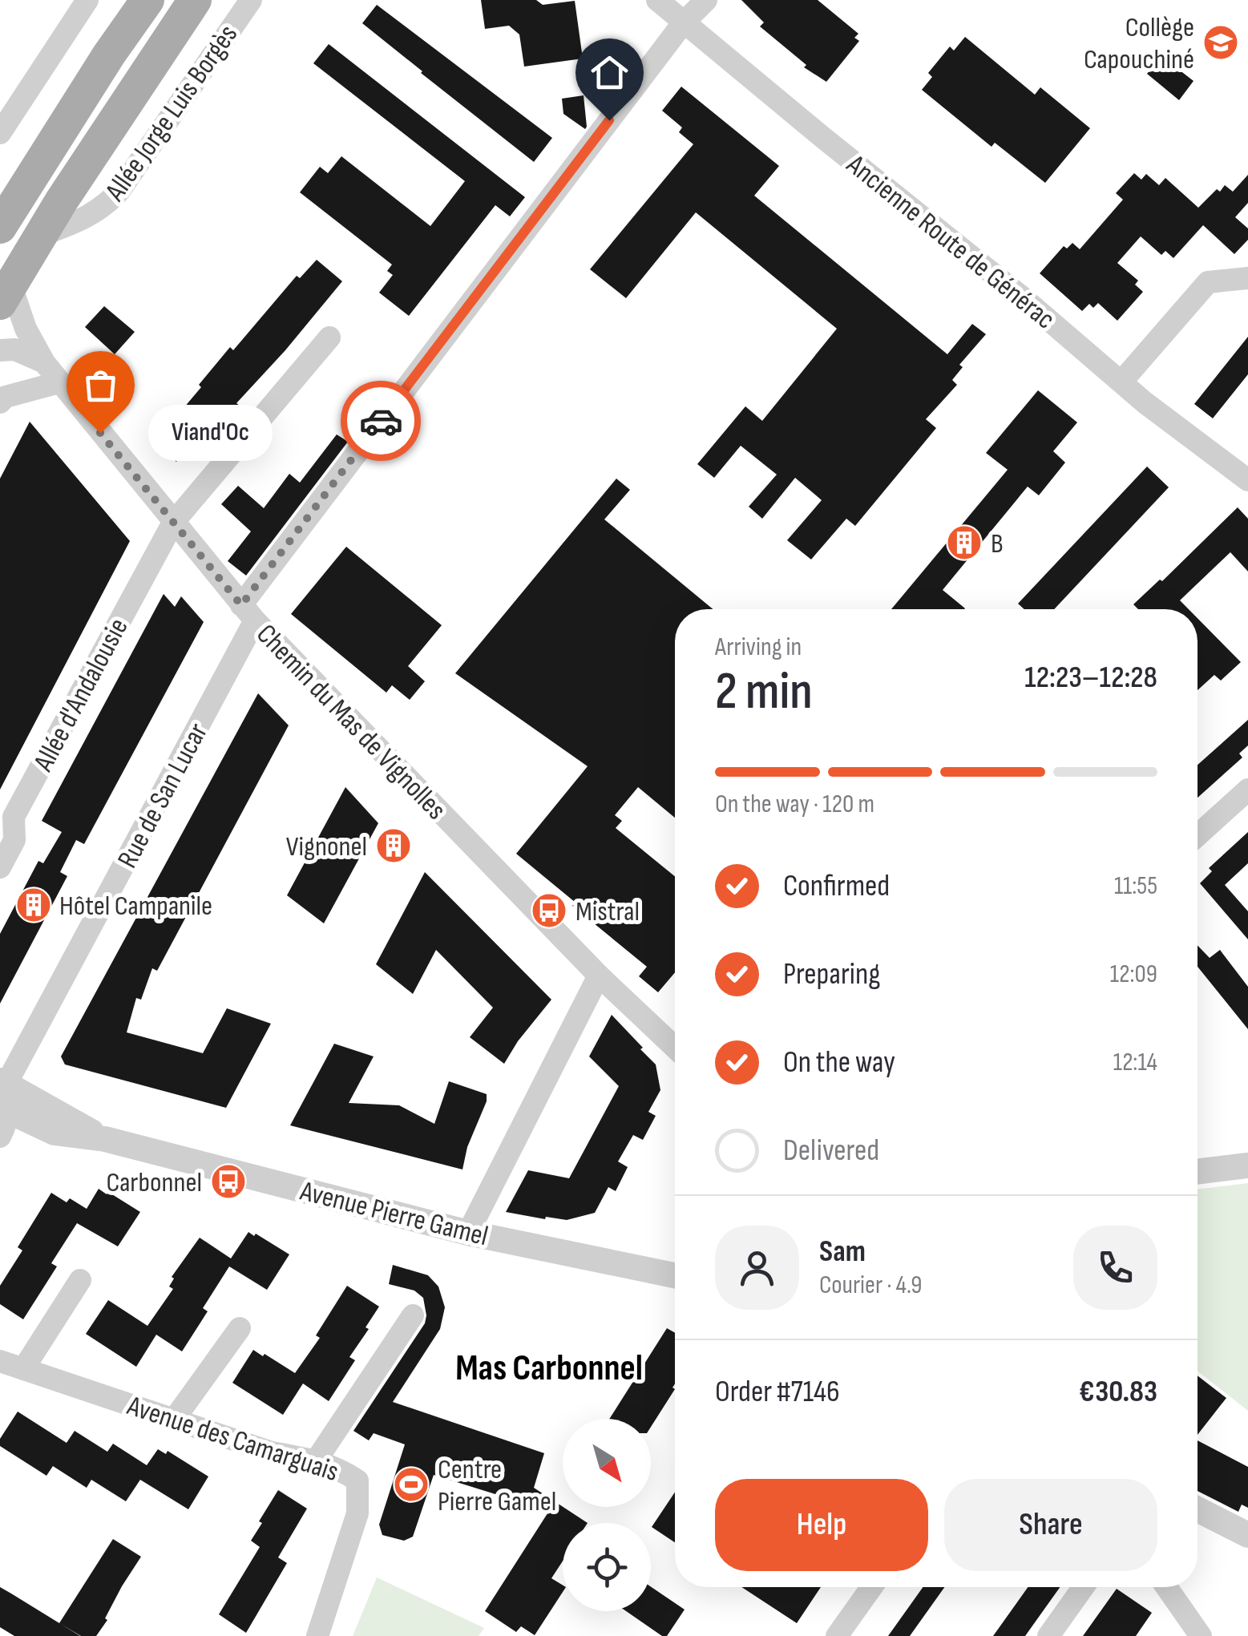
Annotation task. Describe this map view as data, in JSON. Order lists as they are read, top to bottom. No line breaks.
{"streets":{"street":["Allée Jorge Luis Borgès","Ancienne Route de Générac","Allée d'Andalousie","Chemin du Mas de Vignolles","Rue de San Lucar","Avenue Pierre Gamel","Avenue des Camarguais"]},"crossings":[["Ancienne Route de Générac","Rue de San Lucar"],["Allée d'Andalousie","Chemin du Mas de Vignolles"],["Chemin du Mas de Vignolles","Rue de San Lucar"],["Rue de San Lucar","Avenue Pierre Gamel"]],"districts":["Mas Carbonnel"],"places":{"school or university":["Collège Capouchiné"],"other":["Viand'Oc"],"building":["B","Vignonel","Hôtel Campanile"],"bus stop":["Mistral","Carbonnel"],"sports":["Centre Pierre Gamel"]},"north":"bottom right","page":{"bubble":"Viand'Oc","heading":["2 min","Arriving in","12:23–12:28"],"panel":["Sam","Courier · 4.9","Order #7146","€30.83"],"bar":"On the way · 120 m","list":[["Confirmed","11:55"],["Preparing","12:09"],["On the way","12:14"],"Delivered"],"buttons":["Help","Share"]}}
